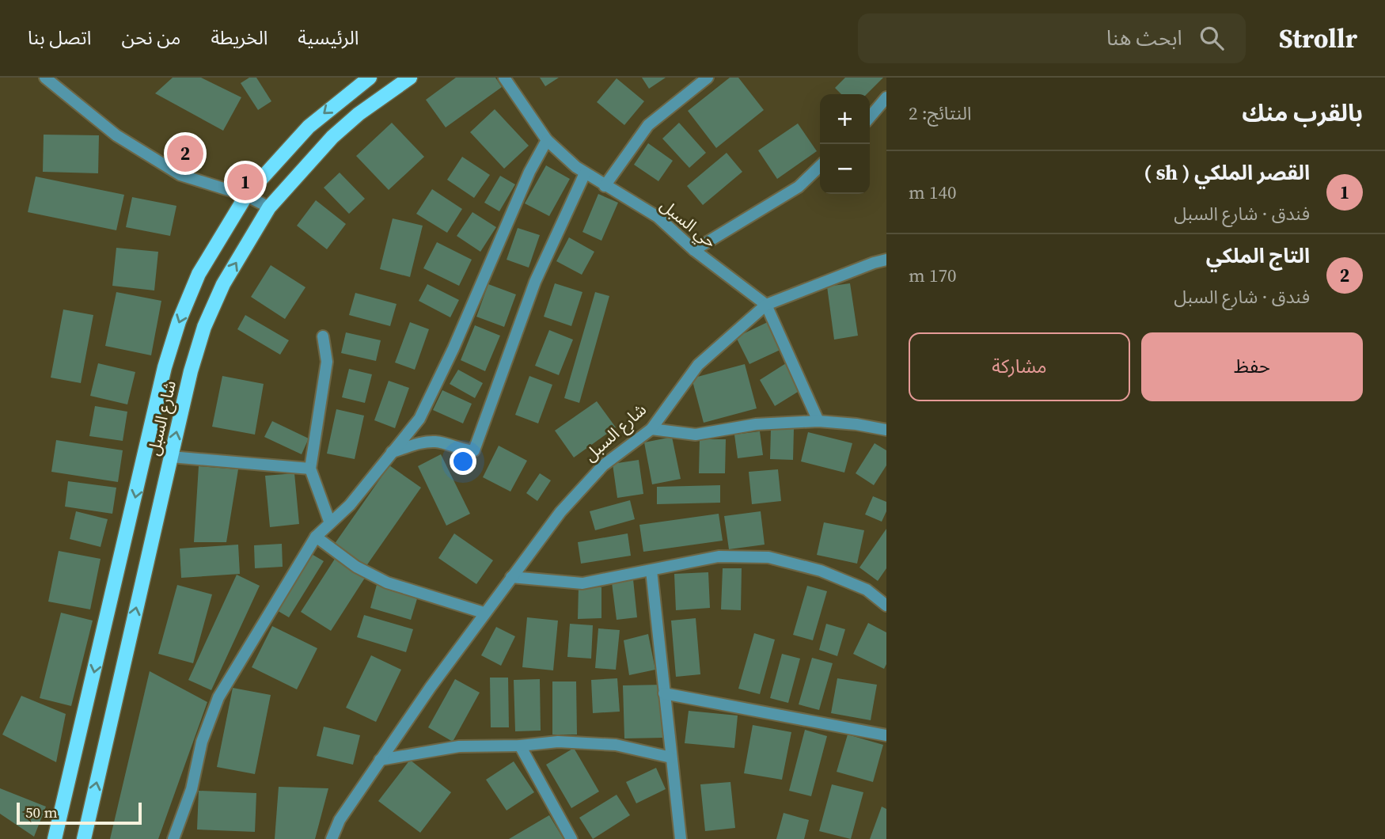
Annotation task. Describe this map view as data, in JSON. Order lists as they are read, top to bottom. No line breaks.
{"streets":{"main road":["شارع السبل"],"street":["حي السبل"]},"crossings":[["حي السبل","شارع السبل"]],"scale_bar":"50 m","page":{"header":"Strollr","search":"ابحث هنا","nav":["الرئيسية","الخريطة","من نحن","اتصل بنا"],"heading":["بالقرب منك","النتائج: 2"],"map_buttons":["+","−"],"pins":["2","1"],"list":[{"mark":"1","name":"القصر الملكي ( sh )","note":"فندق · شارع السبل","value":"140 m"},{"mark":"2","name":"التاج الملكي","note":"فندق · شارع السبل","value":"170 m"}],"buttons":["حفظ","مشاركة"],"scale":"50 m"}}
